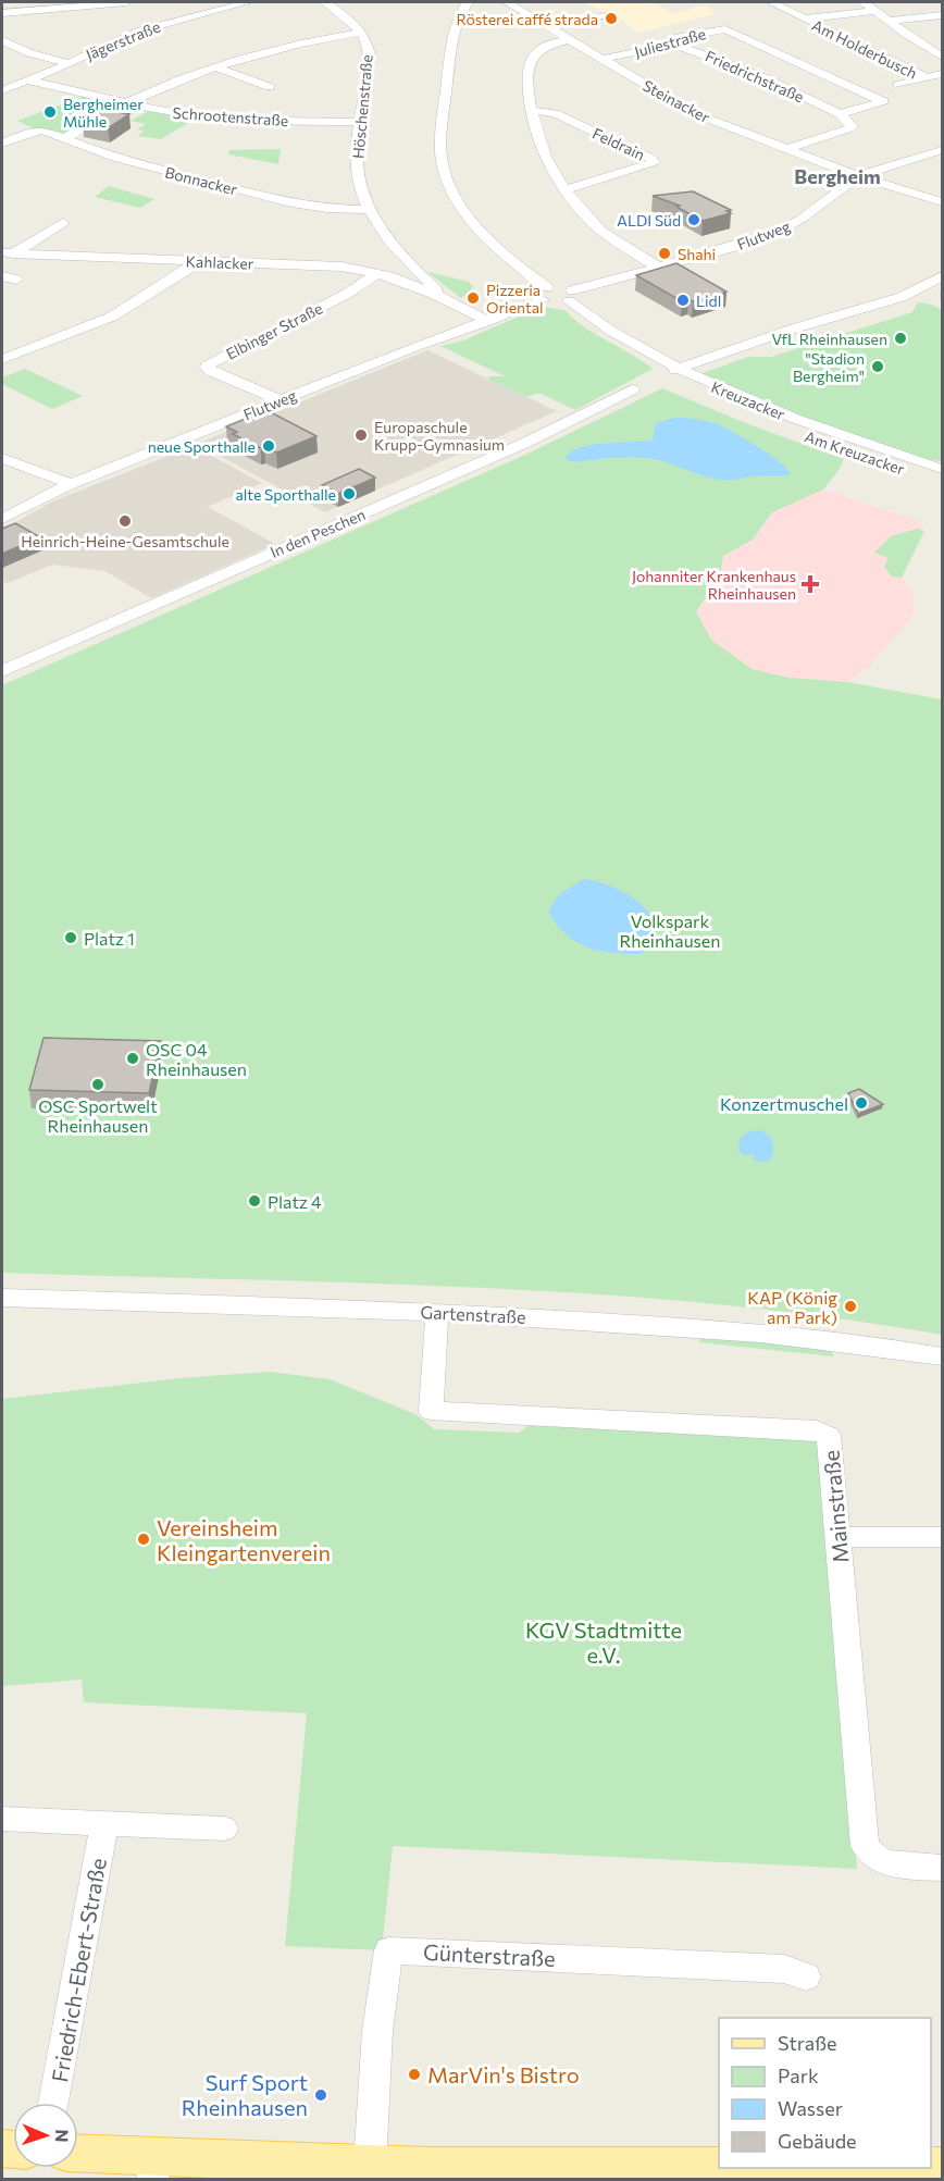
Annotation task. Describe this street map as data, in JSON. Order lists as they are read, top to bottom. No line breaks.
{"streets":{"street":["Jägerstraße","Juliestraße","Am Holderbusch","Friedrichstraße","Steinacker","Höschenstraße","Schrootenstraße","Feldrain","Bonnacker","Flutweg","Kahlacker","Elbinger Straße","Kreuzacker","Am Kreuzacker","In den Peschen","Gartenstraße","Mainstraße","Günterstraße","Friedrich-Ebert-Straße"]},"crossings":[["Jägerstraße","Schrootenstraße"],["Juliestraße","Friedrichstraße"],["Juliestraße","Steinacker"],["Steinacker","Flutweg"],["Höschenstraße","Schrootenstraße"],["Höschenstraße","Bonnacker"],["Höschenstraße","Kahlacker"],["Flutweg","Kahlacker"],["Flutweg","Elbinger Straße"],["Flutweg","Kreuzacker"],["Kahlacker","Elbinger Straße"],["Gartenstraße","Mainstraße"]],"districts":["Bergheim"],"parks":["Volkspark Rheinhausen","KGV Stadtmitte e.V."],"places":{"other":["Rösterei caffé strada","Bergheimer Mühle","ALDI Süd","Shahi","Pizzeria Oriental","Lidl","VfL Rheinhausen","\"Stadion Bergheim\"","Europaschule Krupp-Gymnasium","neue Sporthalle","alte Sporthalle","Heinrich-Heine-Gesamtschule","Platz 1","OSC 04 Rheinhausen","OSC Sportwelt Rheinhausen","Konzertmuschel","Platz 4","KAP (König am Park)","Vereinsheim Kleingartenverein","MarVin's Bistro","Surf Sport Rheinhausen"],"health":["Johanniter Krankenhaus Rheinhausen"]},"legend":["Straße","Park","Wasser","Gebäude"],"north":"right"}
